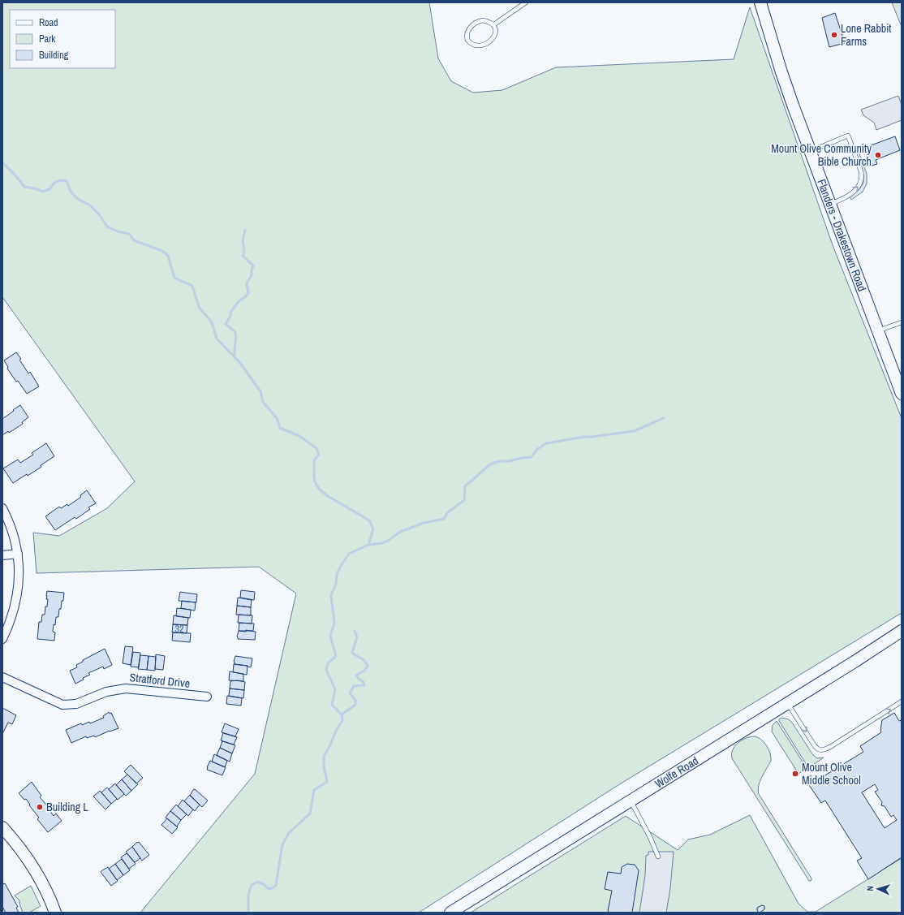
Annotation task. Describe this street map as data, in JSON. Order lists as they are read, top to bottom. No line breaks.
{"streets":{"main road":["Flanders - Drakestown Road","Wolfe Road"],"street":["Stratford Drive"]},"places":["Lone Rabbit Farms","Mount Olive Community Bible Church","Mount Olive Middle School","Building L"],"house_numbers":["32"],"legend":["Road","Park","Building"],"north":"left"}
